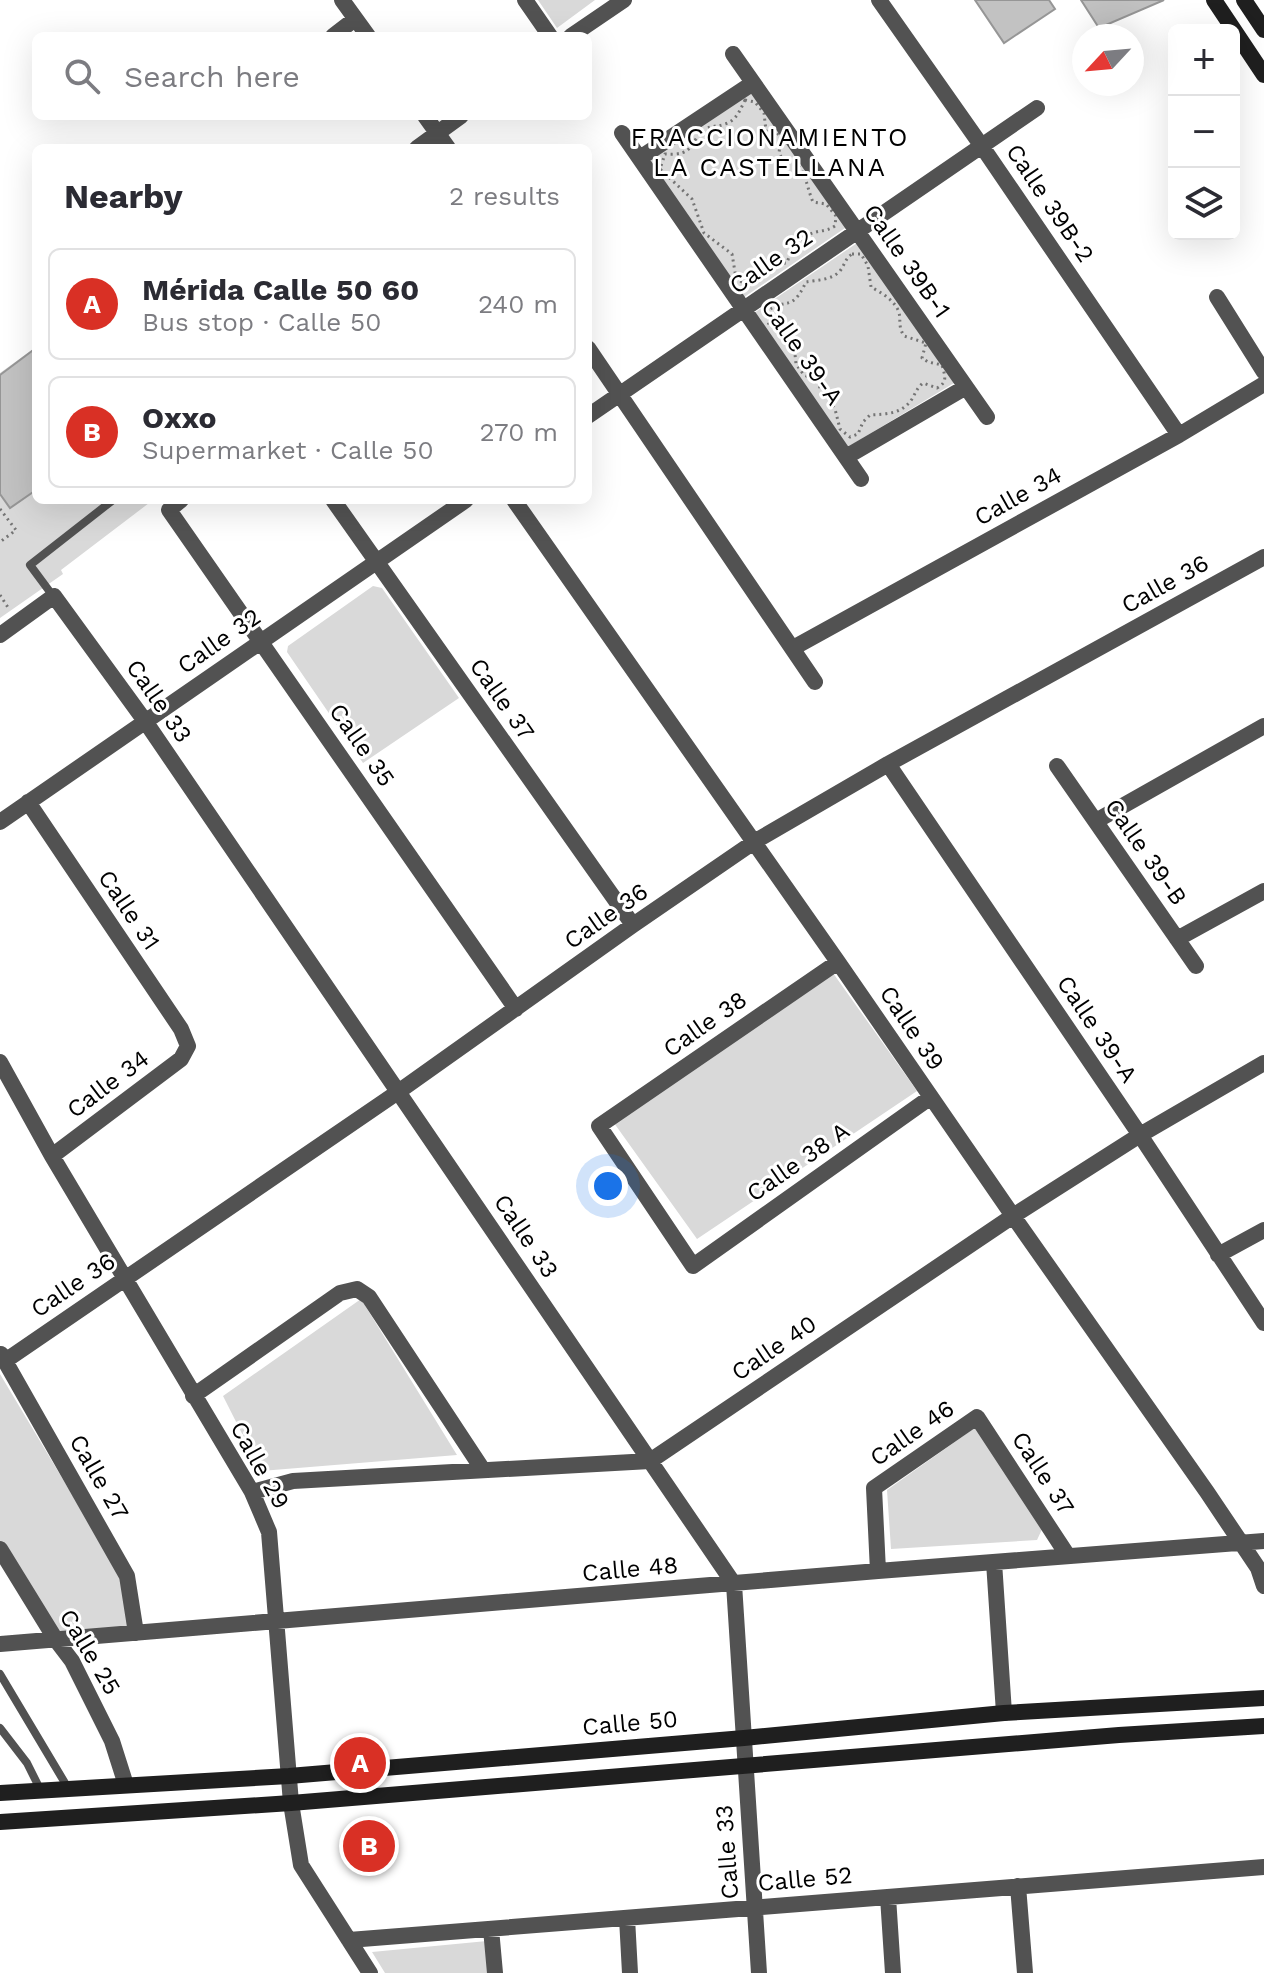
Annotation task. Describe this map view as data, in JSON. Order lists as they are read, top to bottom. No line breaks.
{"streets":{"main road":["Calle 50"],"street":["Calle 39B-2","Calle 32","Calle 39B-1","Calle 39-A","Calle 34","Calle 36","Calle 37","Calle 33","Calle 35","Calle 39-B","Calle 31","Calle 38","Calle 39","Calle 38 A","Calle 40","Calle 46","Calle 29","Calle 27","Calle 48","Calle 25","Calle 52"]},"crossings":[["Calle 39B-2","Calle 32"],["Calle 39B-2","Calle 34"],["Calle 32","Calle 39B-1"],["Calle 32","Calle 39-A"],["Calle 32","Calle 37"],["Calle 32","Calle 33"],["Calle 32","Calle 35"],["Calle 32","Calle 31"],["Calle 39-A","Calle 36"],["Calle 39-A","Calle 40"],["Calle 34","Calle 31"],["Calle 34","Calle 29"],["Calle 36","Calle 37"],["Calle 36","Calle 33"],["Calle 36","Calle 35"],["Calle 36","Calle 39"],["Calle 36","Calle 29"],["Calle 36","Calle 27"],["Calle 37","Calle 46"],["Calle 37","Calle 48"],["Calle 33","Calle 40"],["Calle 33","Calle 48"],["Calle 33","Calle 50"],["Calle 33","Calle 52"],["Calle 38","Calle 39"],["Calle 38","Calle 38 A"],["Calle 39","Calle 38 A"],["Calle 39","Calle 40"],["Calle 39","Calle 48"],["Calle 46","Calle 48"],["Calle 29","Calle 48"],["Calle 29","Calle 50"],["Calle 29","Calle 52"],["Calle 27","Calle 48"],["Calle 48","Calle 25"],["Calle 25","Calle 50"]],"districts":["FRACCIONAMIENTO LA CASTELLANA"],"north":"bottom left","page":{"map_buttons":["+","−"],"search":"Search here","heading":["Nearby","2 results"],"list":[{"mark":"A","name":"Mérida Calle 50 60","note":"Bus stop · Calle 50","value":"240 m"},{"mark":"B","name":"Oxxo","note":"Supermarket · Calle 50","value":"270 m"}],"pins":["A","B"]}}
